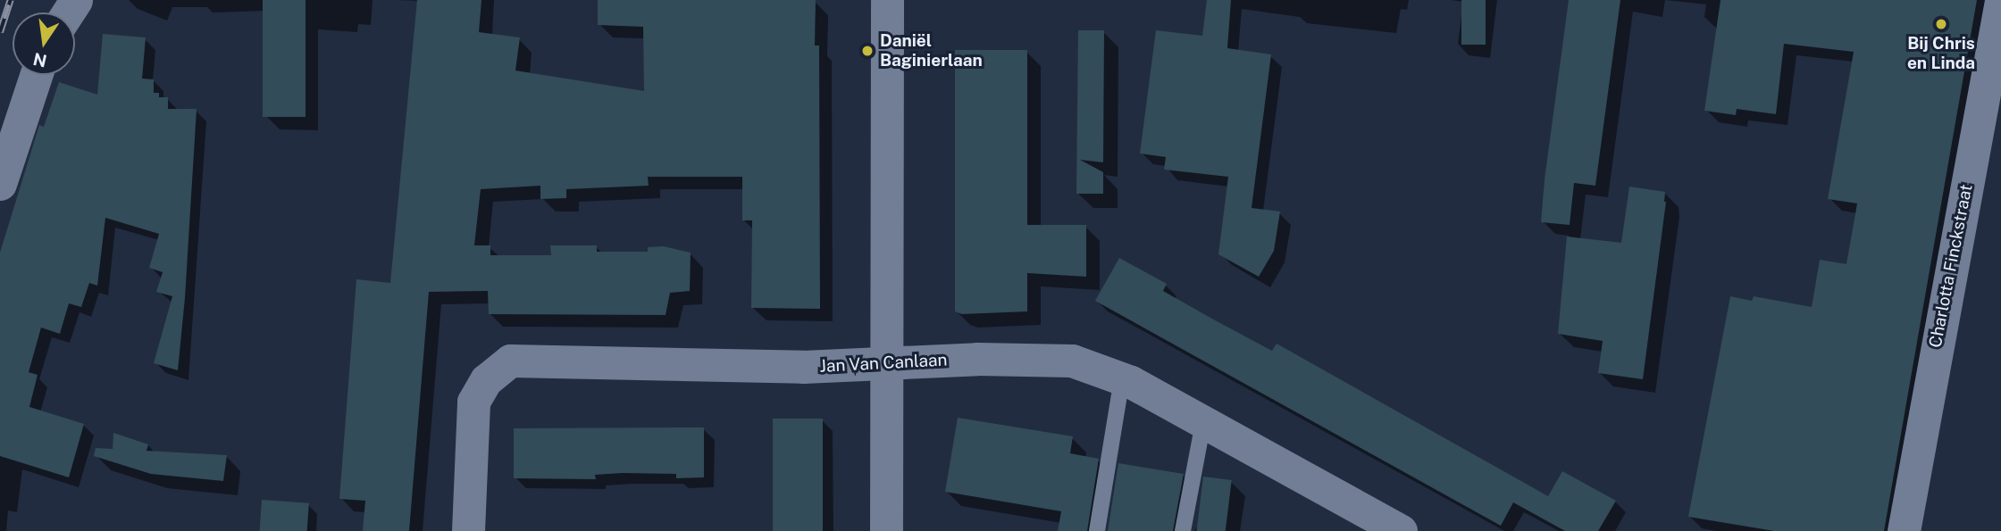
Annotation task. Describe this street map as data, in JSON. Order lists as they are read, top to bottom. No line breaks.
{"streets":{"street":["Charlotta Finckstraat","Jan Van Canlaan"]},"places":["Bij Chris en Linda","Daniël Baginierlaan"],"north":"bottom"}
